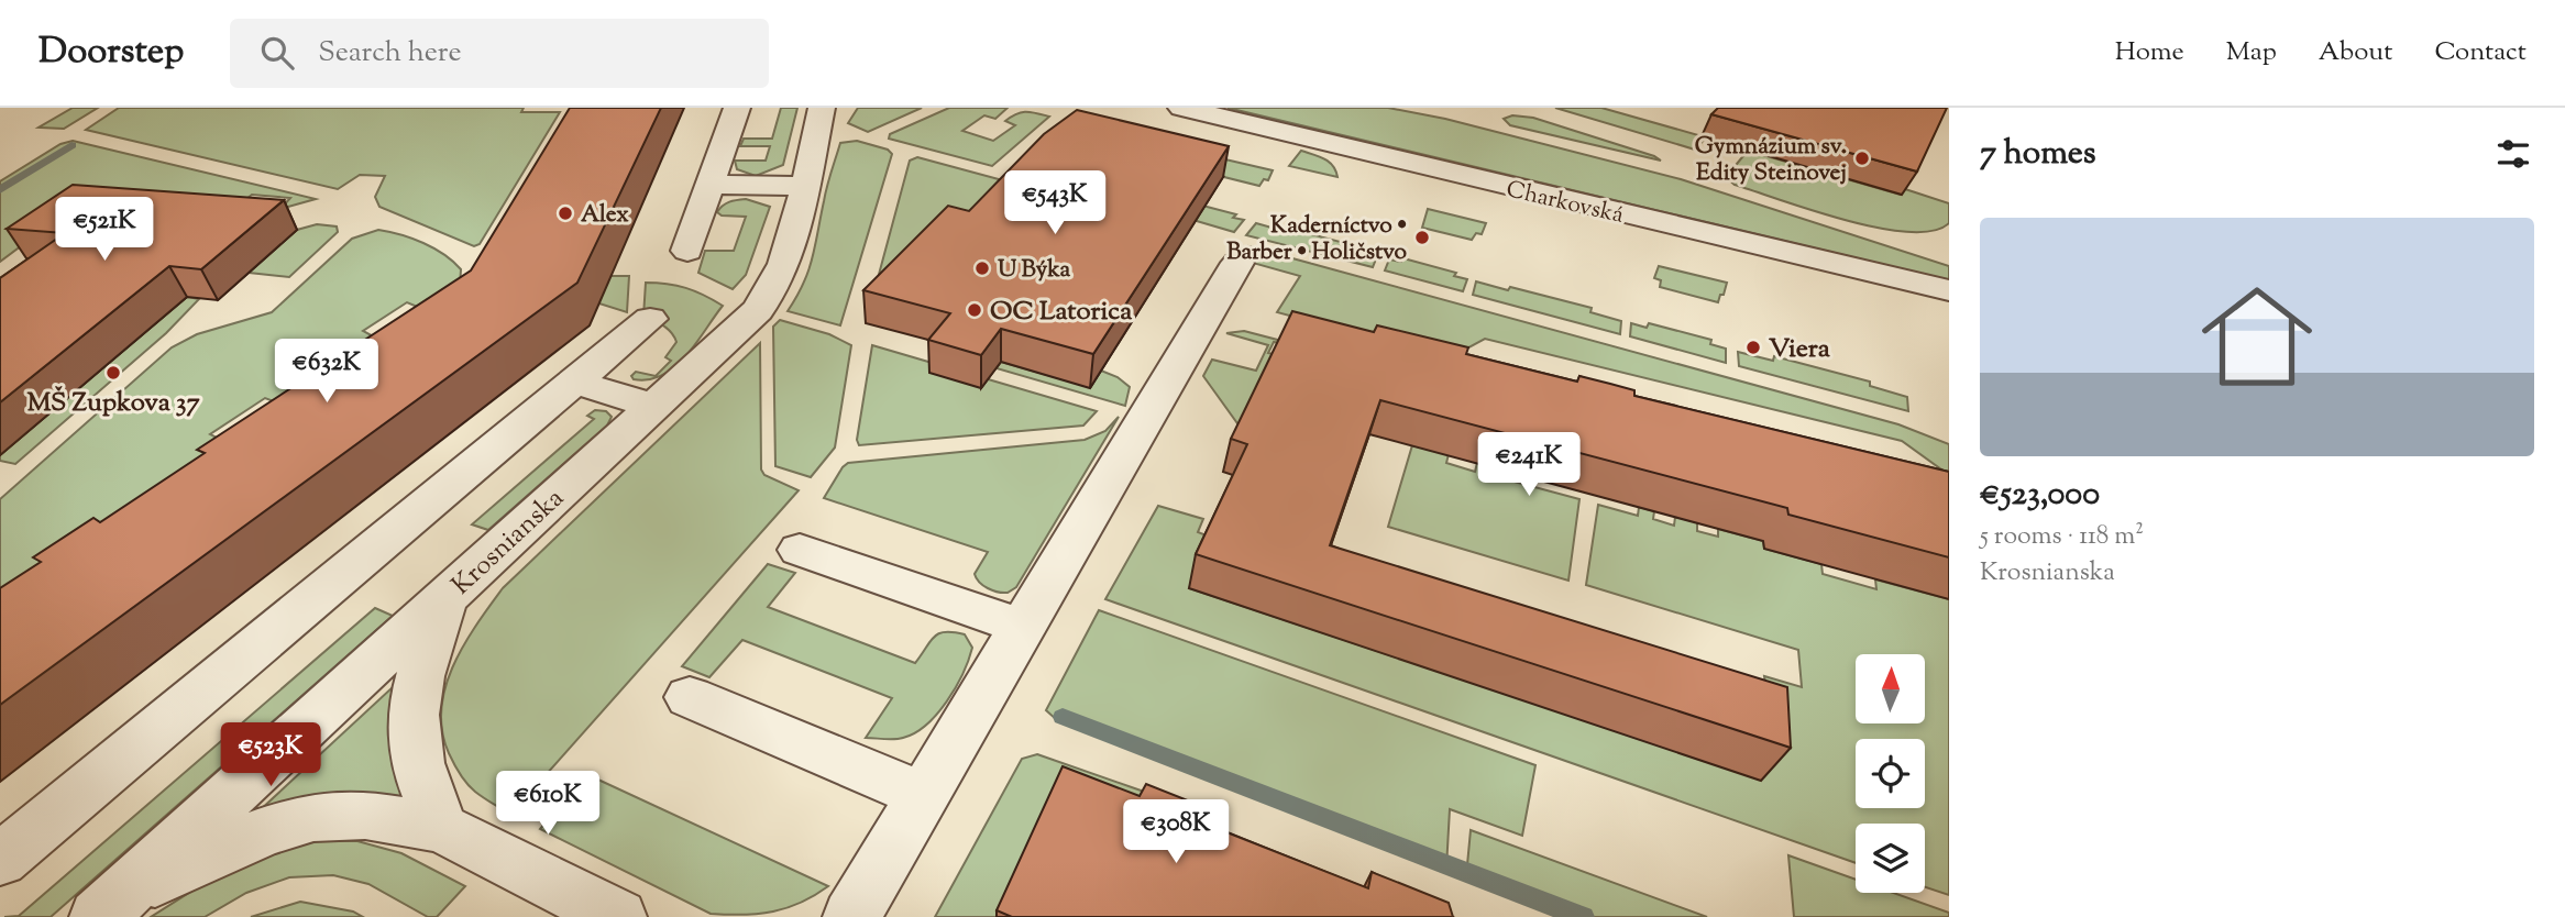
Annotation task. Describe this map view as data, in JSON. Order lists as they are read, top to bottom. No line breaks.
{"streets":{"street":["Charkovská","Krosnianska"]},"places":["Gymnázium sv. Edity Steinovej","Alex","Kaderníctvo • Barber • Holičstvo","U Býka","OC Latorica","Viera","MŠ Zupkova 37"],"north":"top","page":{"header":"Doorstep","search":"Search here","nav":["Home","Map","About","Contact"],"heading":"7 homes","price":["€543K","€521K","€632K","€241K","€523K","€610K","€308K"],"list":[{"name":"€523,000","note":"5 rooms · 118 m² · Krosnianska"}]}}
